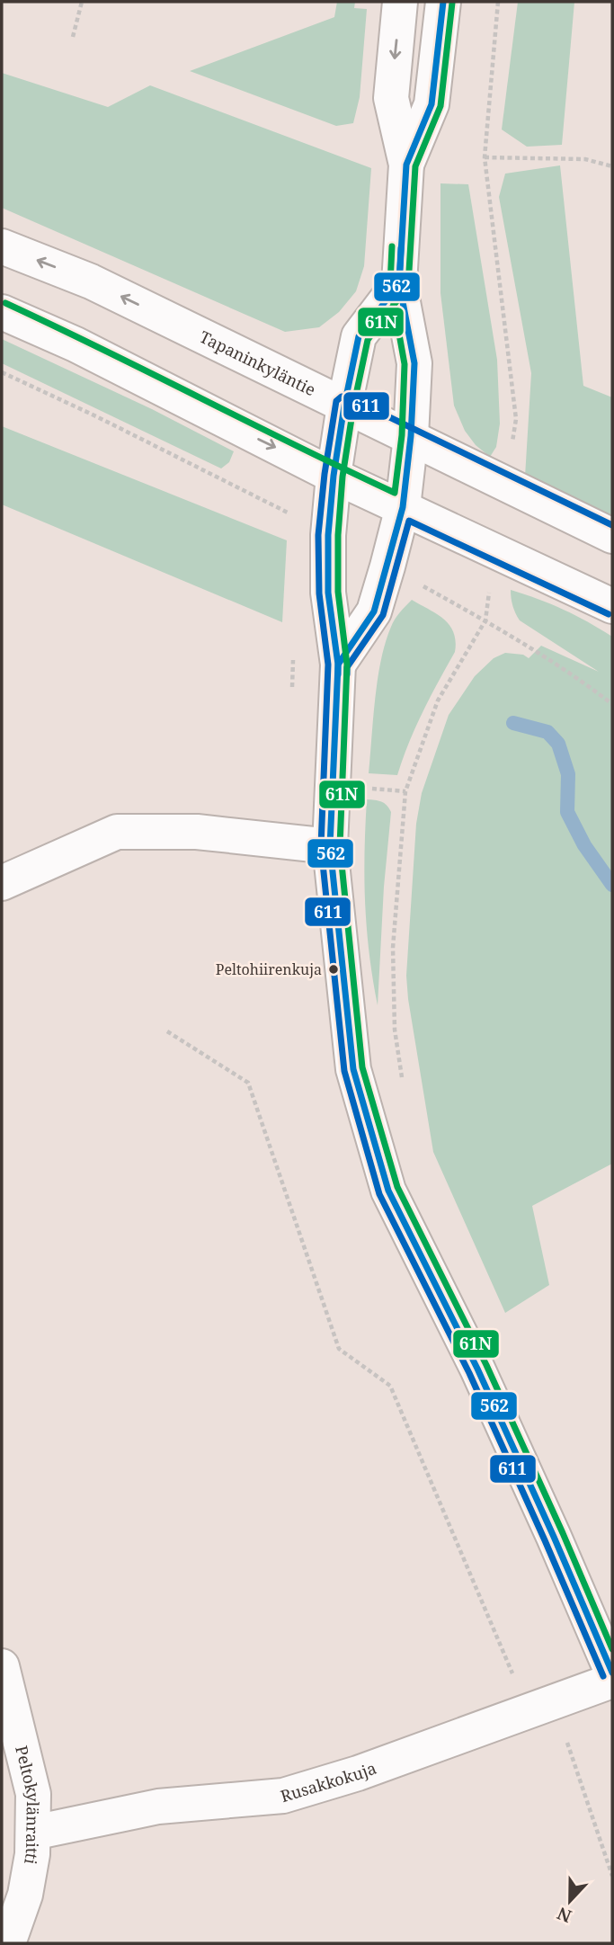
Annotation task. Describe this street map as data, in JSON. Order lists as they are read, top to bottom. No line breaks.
{"streets":{"street":["Tapaninkyläntie","Rusakkokuja","Peltokylänraitti"]},"crossings":[["Rusakkokuja","Peltokylänraitti"]],"places":["Peltohiirenkuja"],"lines":["transit line 562","transit line 61N","transit line 611"],"north":"bottom"}
